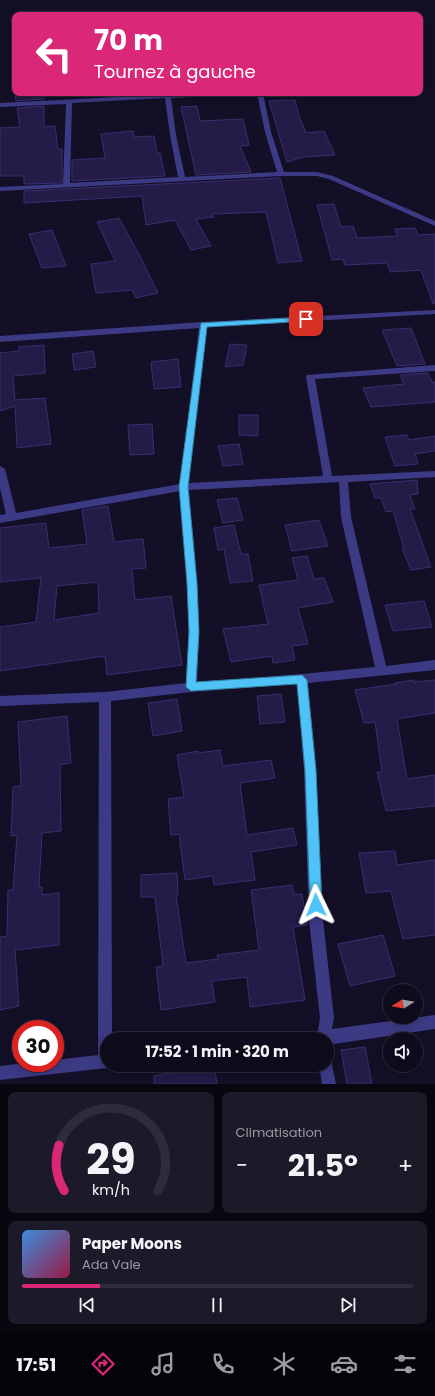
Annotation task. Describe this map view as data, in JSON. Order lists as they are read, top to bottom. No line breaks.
{"north":"left","page":{"turn":["70 m","Tournez à gauche"],"limit":"30","trip":"17:52 · 1 min · 320 m","tile":"Climatisation","heat":["−","21.5°","+"],"song":["Paper Moons","Ada Vale"],"tabs":"17:51","gauge":["29","km/h"]}}
